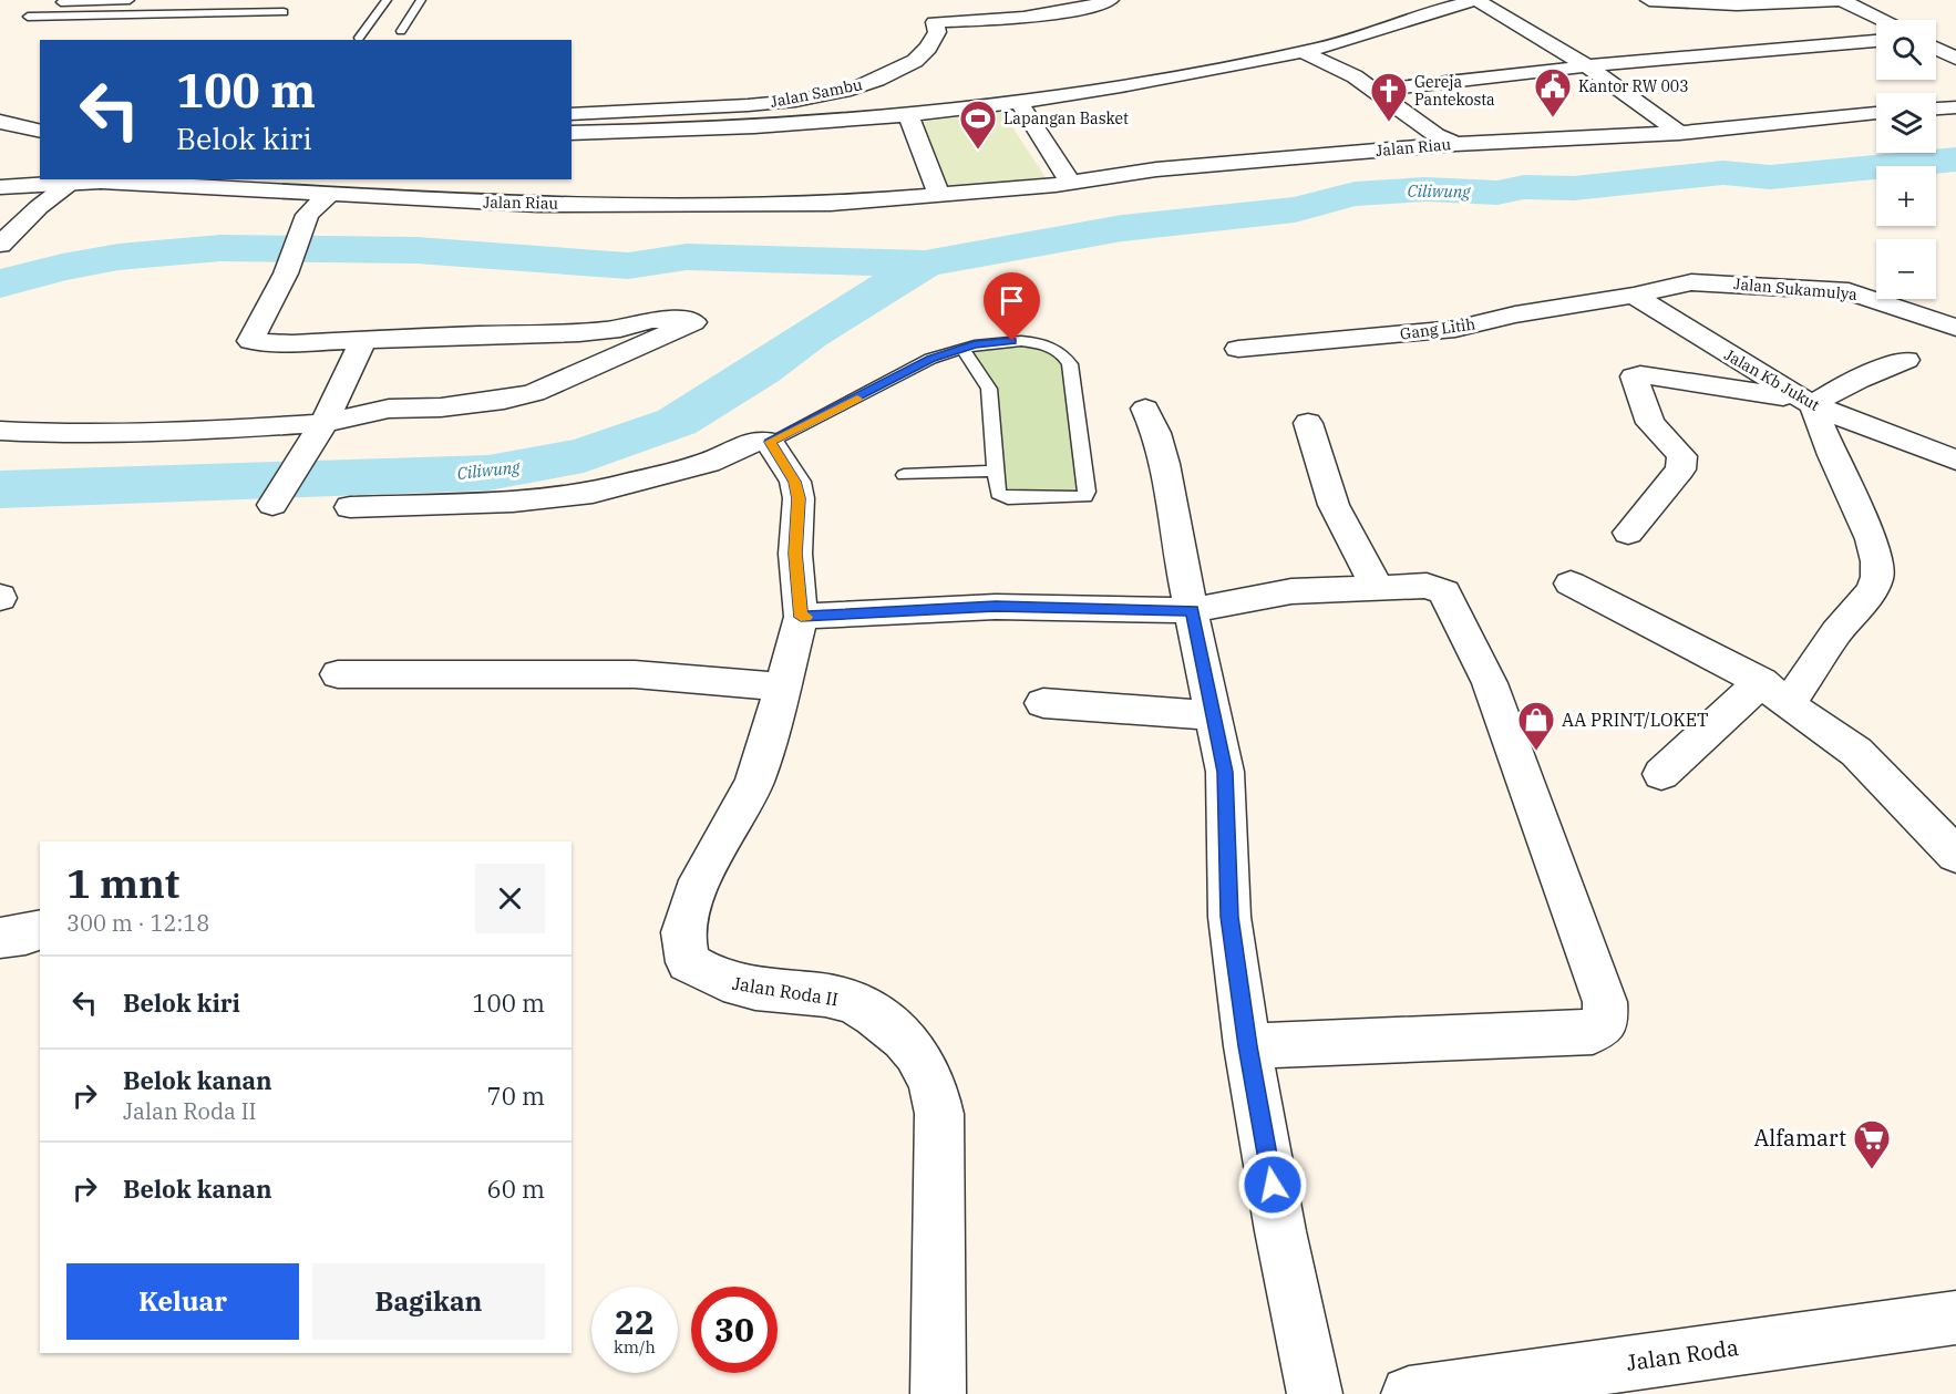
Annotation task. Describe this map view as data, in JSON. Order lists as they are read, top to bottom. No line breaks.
{"streets":{"street":["Jalan Sambu","Jalan Riau","Jalan Sukamulya","Gang Litih","Jalan Kb Jukut","Jalan Roda II","Jalan Roda"]},"crossings":[["Jalan Sukamulya","Gang Litih"],["Jalan Sukamulya","Jalan Kb Jukut"],["Gang Litih","Jalan Kb Jukut"]],"water":["Ciliwung"],"places":{"public building":["Kantor RW 003"],"church":["Gereja Pantekosta"],"sports":["Lapangan Basket"],"shop":["AA PRINT/LOKET"],"supermarket":["Alfamart"]},"page":{"map_buttons":["+","−"],"turn":["100 m","Belok kiri"],"heading":["1 mnt","300 m · 12:18"],"list":[{"name":"Belok kiri","value":"100 m"},{"name":"Belok kanan","note":"Jalan Roda II","value":"70 m"},{"name":"Belok kanan","value":"60 m"}],"buttons":["Keluar","Bagikan"],"speed":"22 km/h","limit":"30"}}
